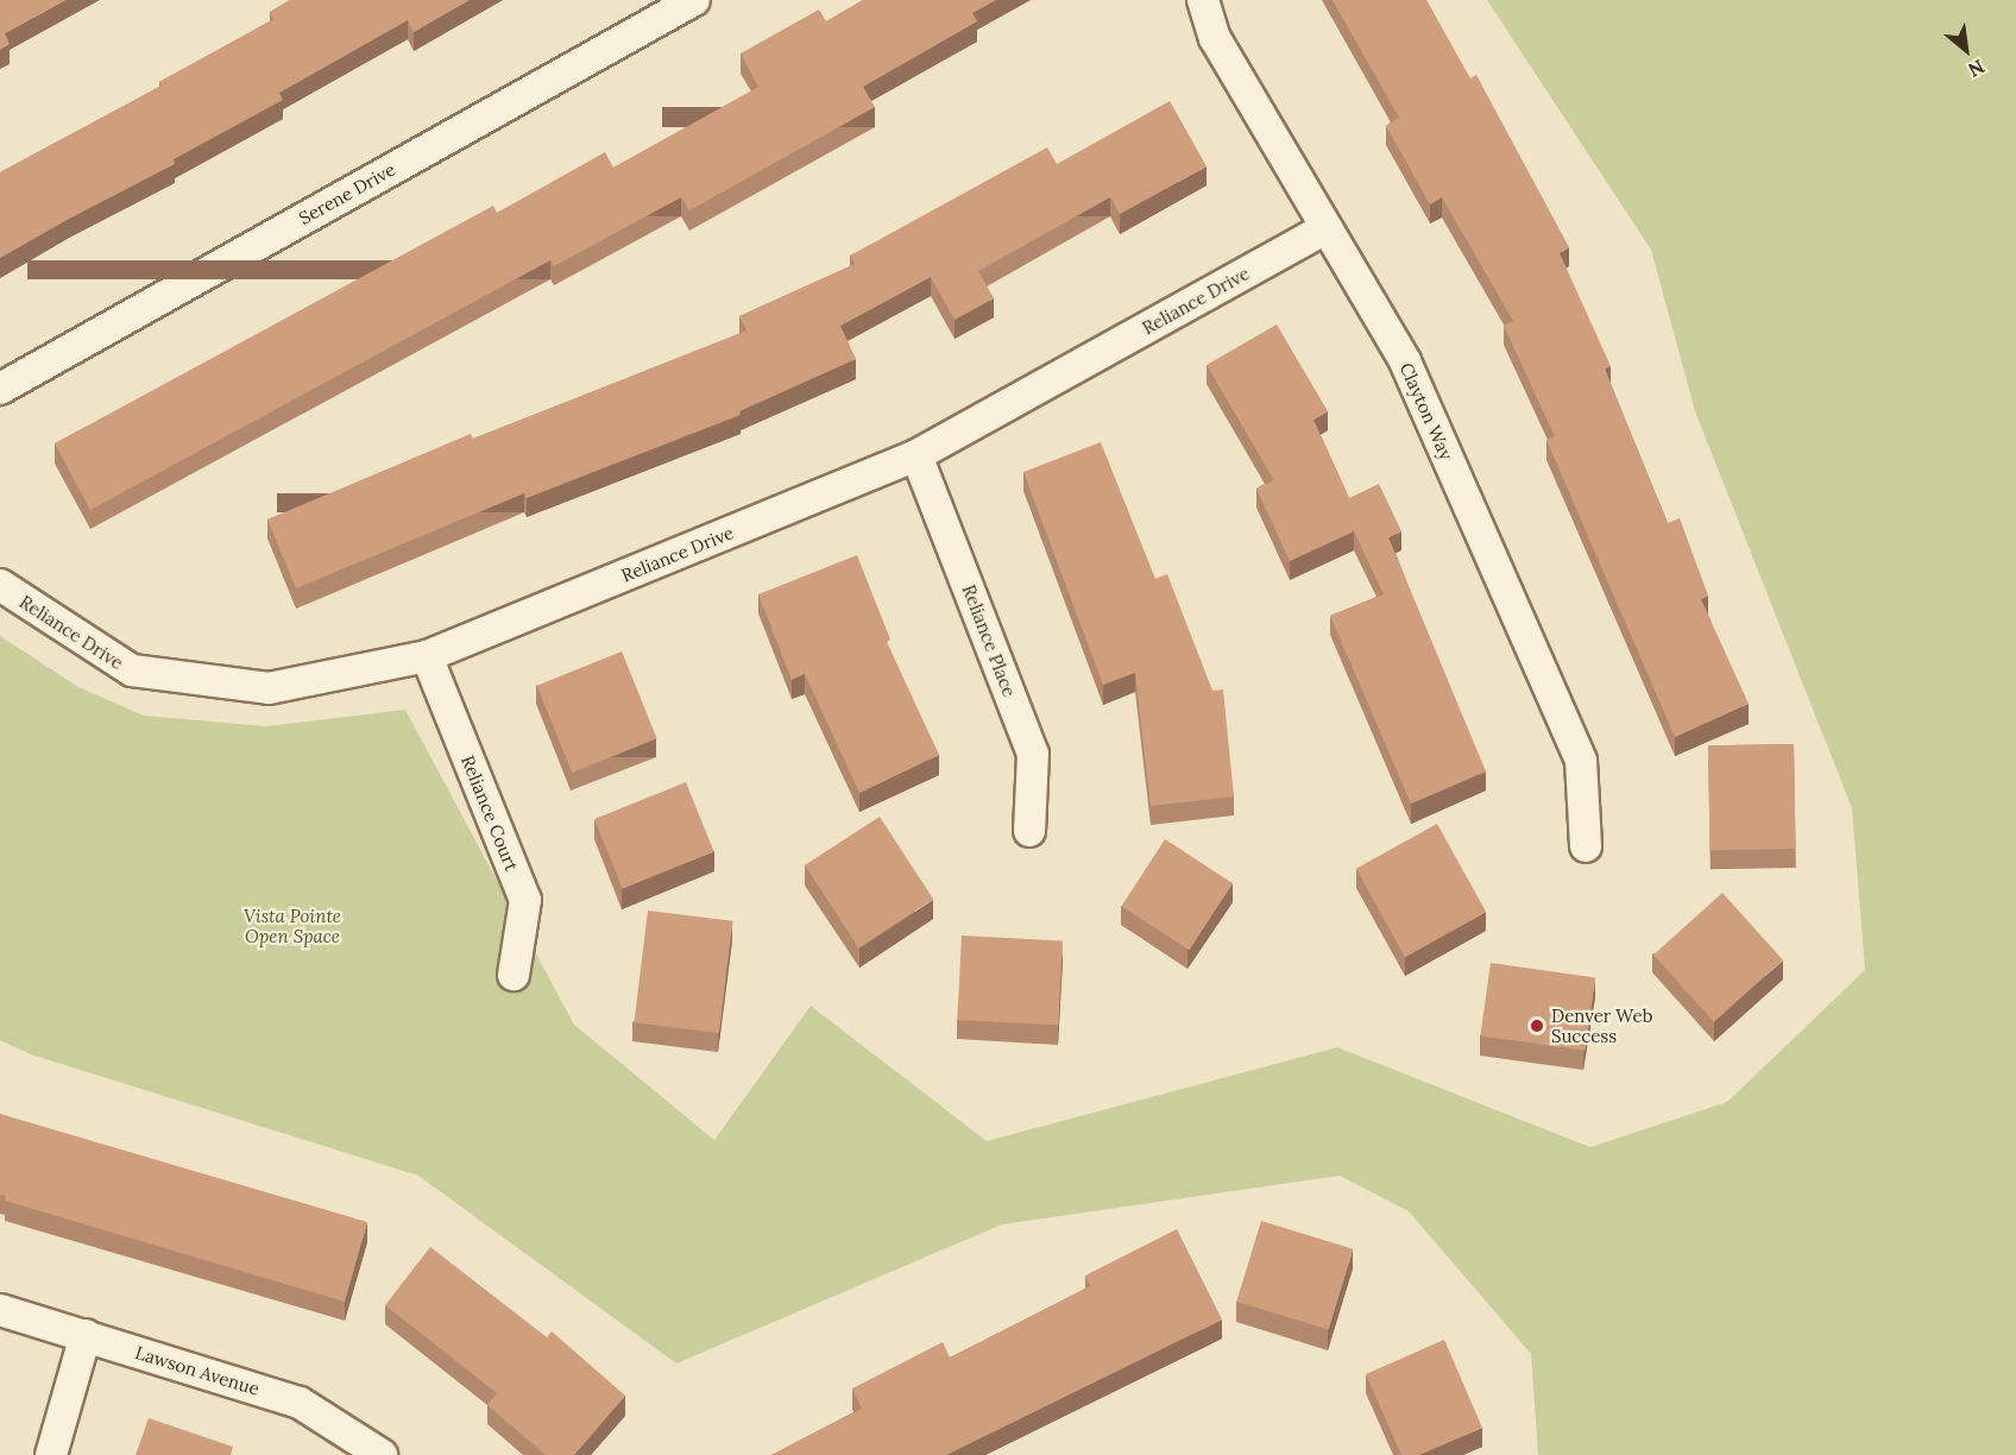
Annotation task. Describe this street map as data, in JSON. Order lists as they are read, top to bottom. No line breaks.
{"streets":{"street":["Serene Drive","Reliance Drive","Clayton Way","Reliance Place","Reliance Court","Lawson Avenue"]},"crossings":[["Reliance Drive","Clayton Way"],["Reliance Drive","Reliance Place"],["Reliance Drive","Reliance Court"]],"parks":["Vista Pointe Open Space"],"places":["Denver Web Success"],"north":"bottom right"}
